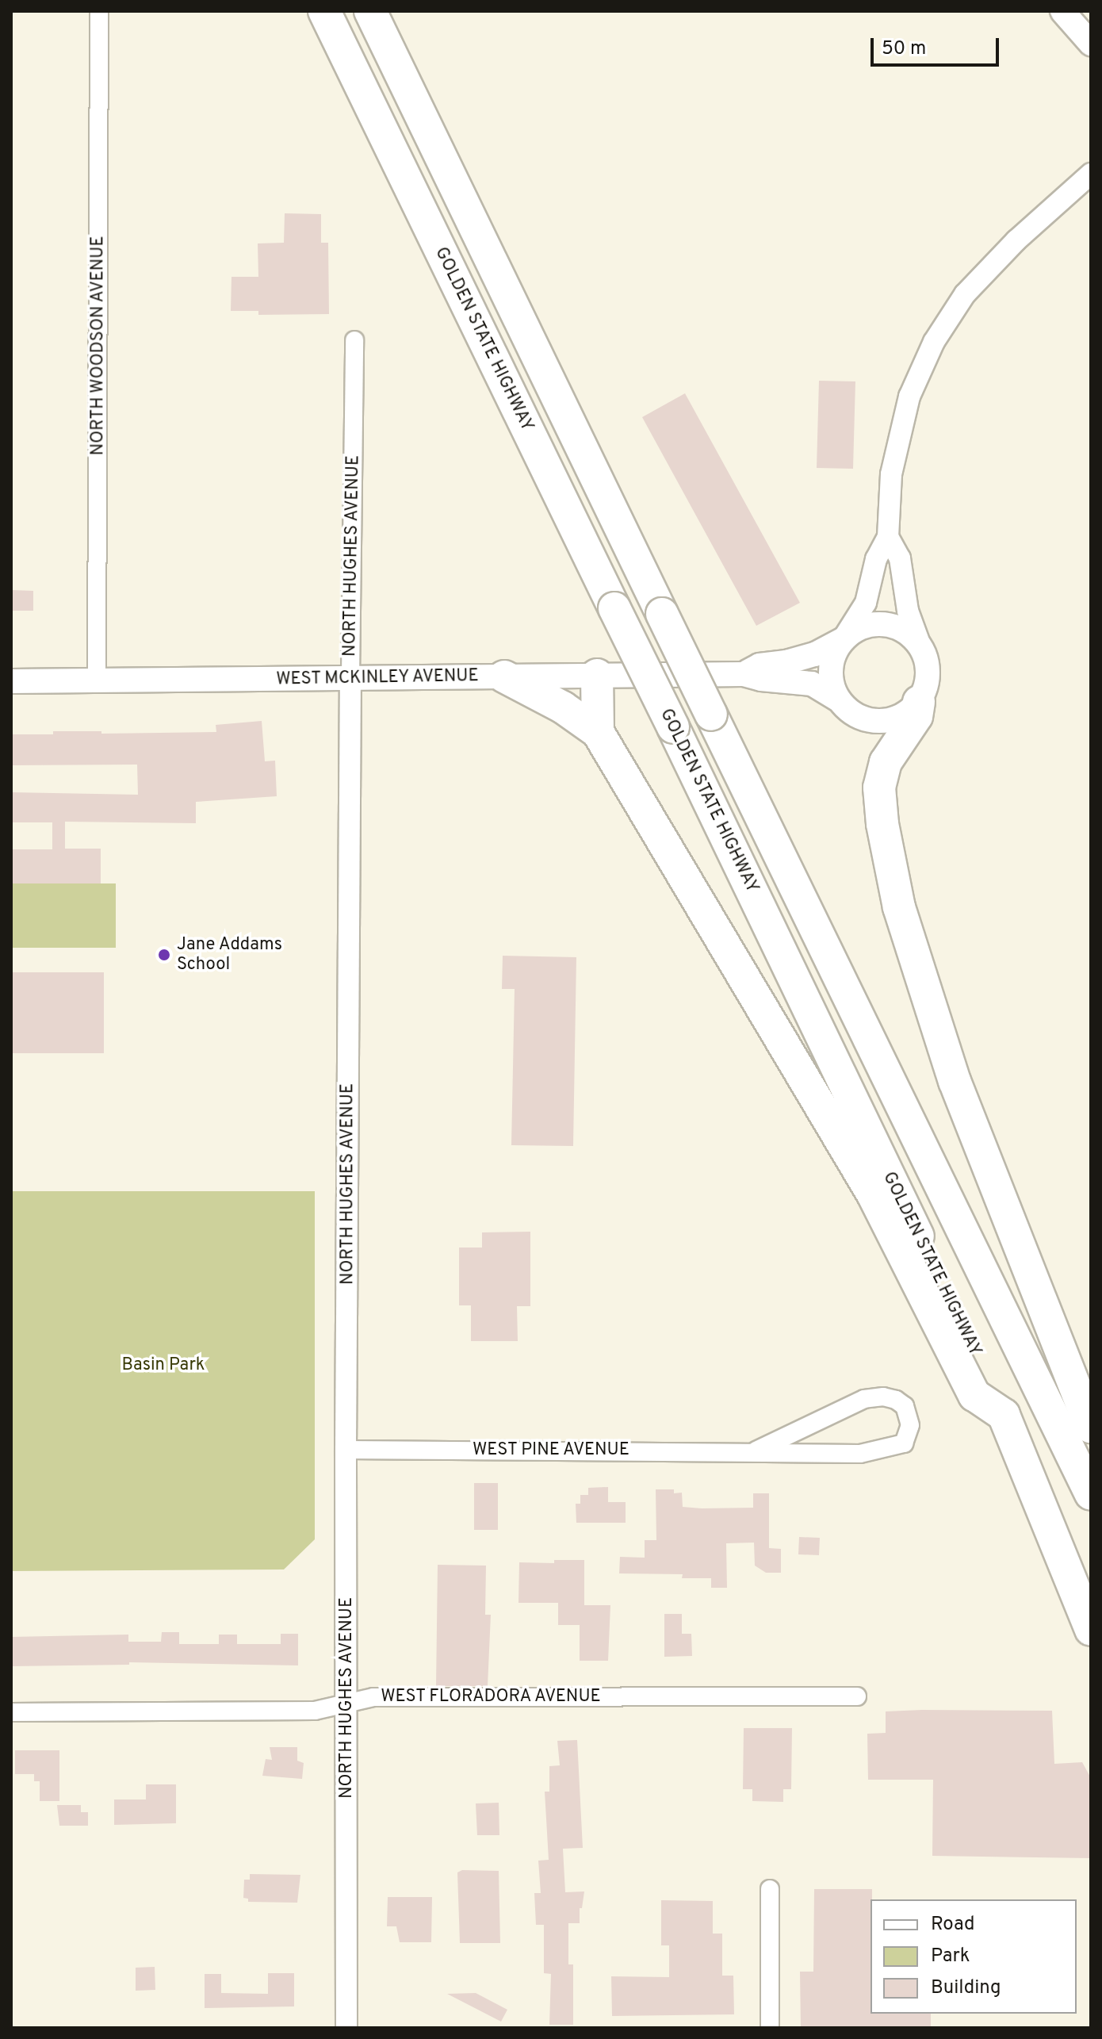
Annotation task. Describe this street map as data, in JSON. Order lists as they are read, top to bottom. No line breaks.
{"streets":{"highway":["GOLDEN STATE HIGHWAY"],"main road":["WEST MCKINLEY AVENUE"],"street":["NORTH WOODSON AVENUE","NORTH HUGHES AVENUE","WEST PINE AVENUE","WEST FLORADORA AVENUE"]},"crossings":[["NORTH WOODSON AVENUE","WEST MCKINLEY AVENUE"],["NORTH HUGHES AVENUE","WEST MCKINLEY AVENUE"],["NORTH HUGHES AVENUE","WEST PINE AVENUE"],["NORTH HUGHES AVENUE","WEST FLORADORA AVENUE"]],"parks":["Basin Park"],"places":["Jane Addams School"],"legend":["Road","Park","Building"],"scale_bar":"50 m"}
